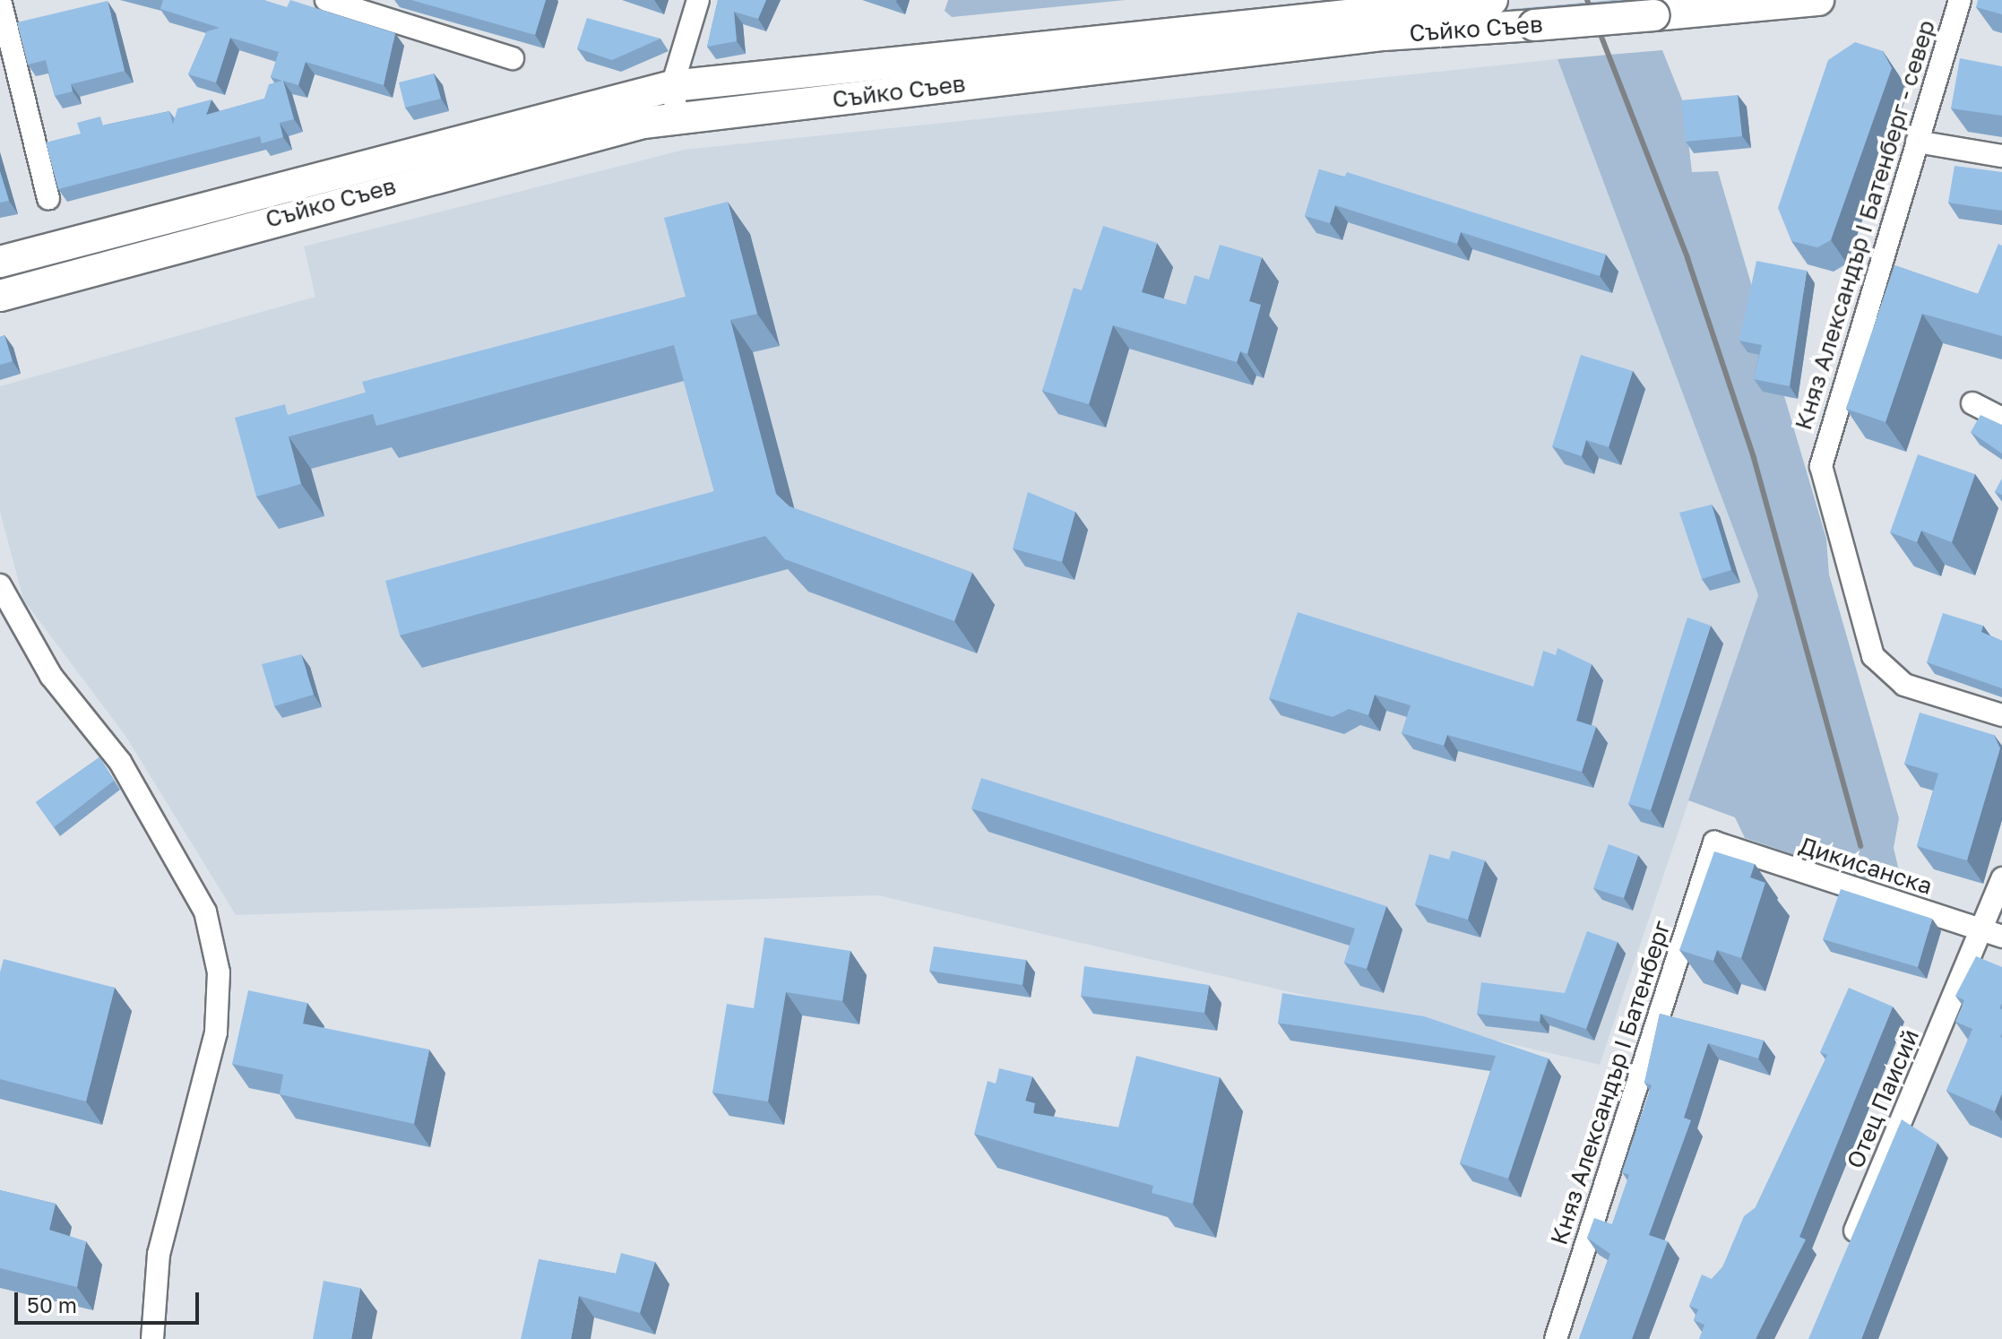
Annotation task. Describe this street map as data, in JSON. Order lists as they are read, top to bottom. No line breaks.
{"streets":{"street":["Съйко Съев","Княз Александър I Батенберг - север","Дикисанска","Княз Александър I Батенберг","Отец Паисий"]},"crossings":[["Дикисанска","Княз Александър I Батенберг"],["Дикисанска","Отец Паисий"]],"scale_bar":"50 m"}
